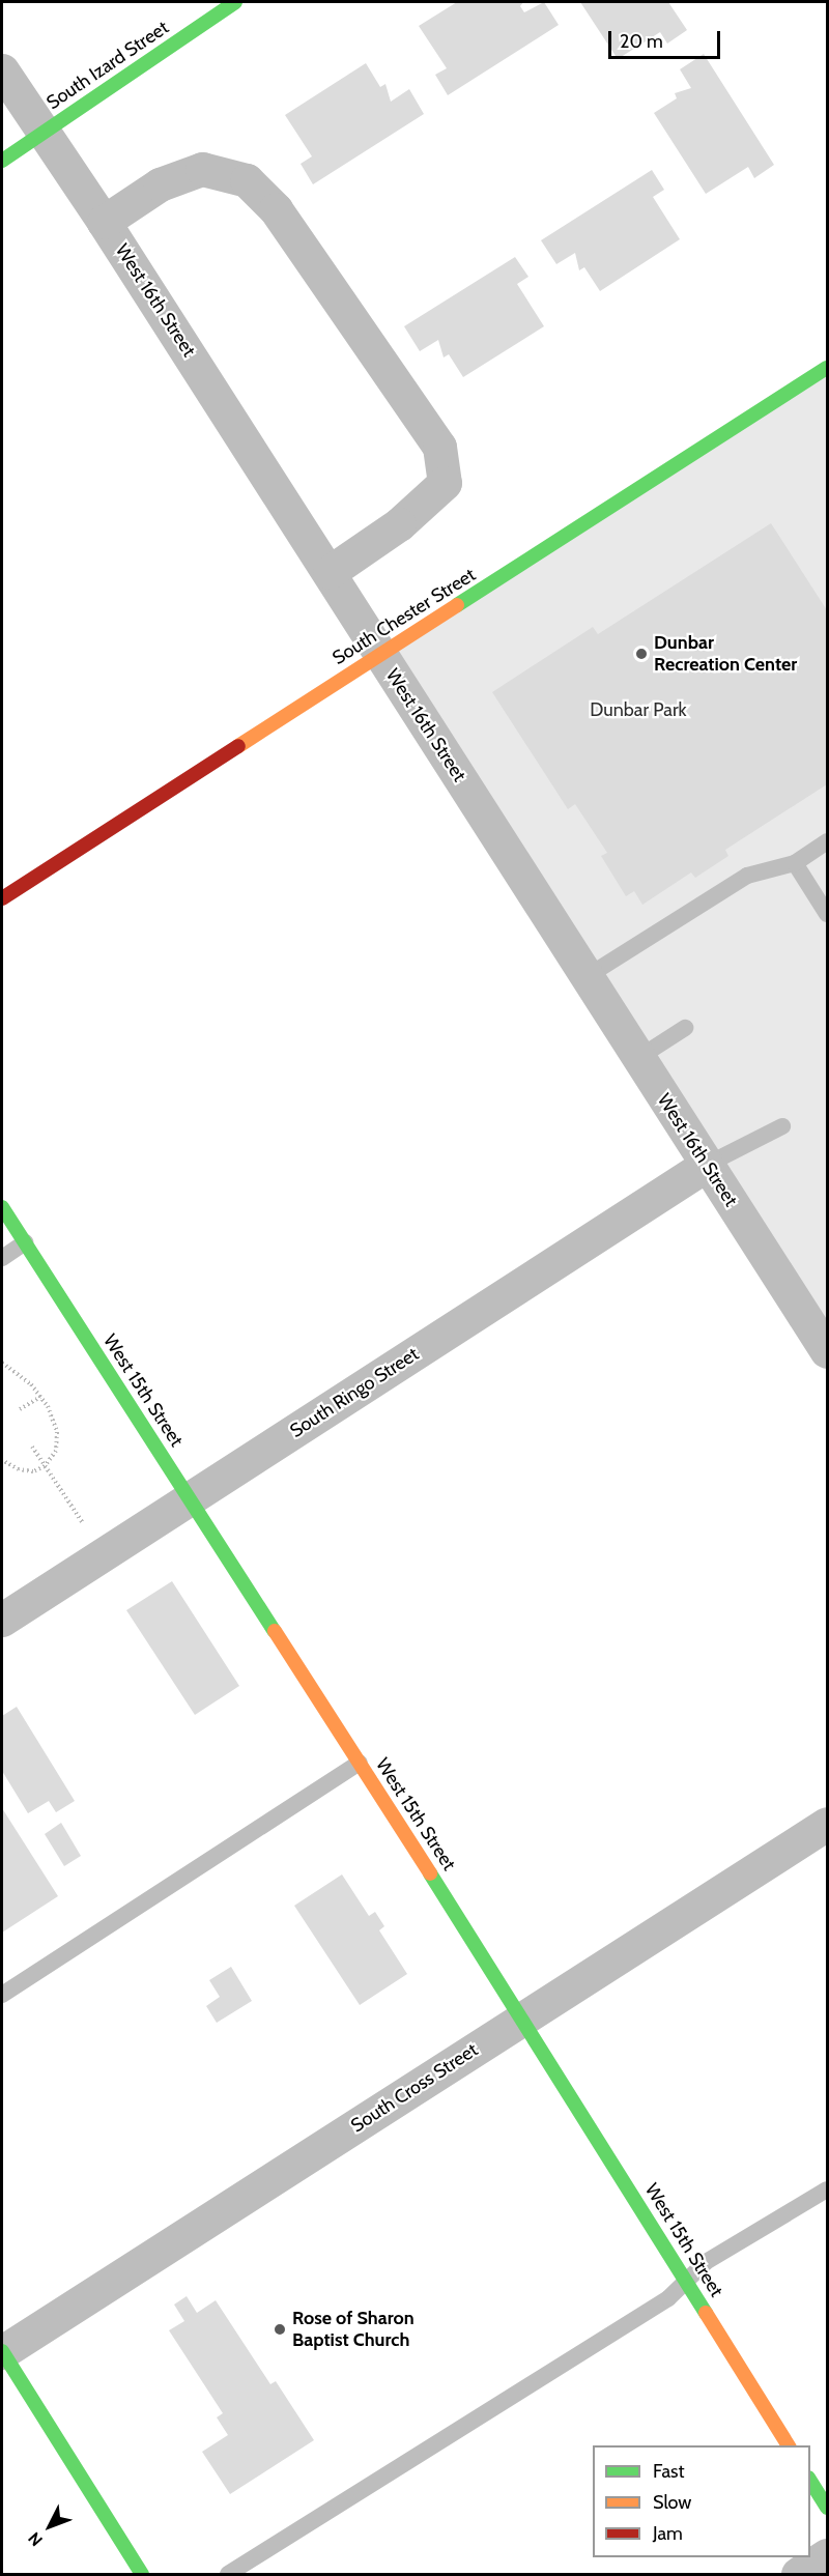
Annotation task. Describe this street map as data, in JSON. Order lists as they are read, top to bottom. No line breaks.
{"streets":{"street":["South Izard Street","West 16th Street","South Chester Street","West 15th Street","South Ringo Street","South Cross Street"]},"crossings":[["South Izard Street","West 16th Street"],["West 16th Street","South Chester Street"],["West 16th Street","South Ringo Street"],["West 15th Street","South Ringo Street"],["West 15th Street","South Cross Street"]],"parks":["Dunbar Park"],"places":["Dunbar Recreation Center","Rose of Sharon Baptist Church"],"legend":["Fast","Slow","Jam"],"scale_bar":"20 m","north":"bottom left"}
